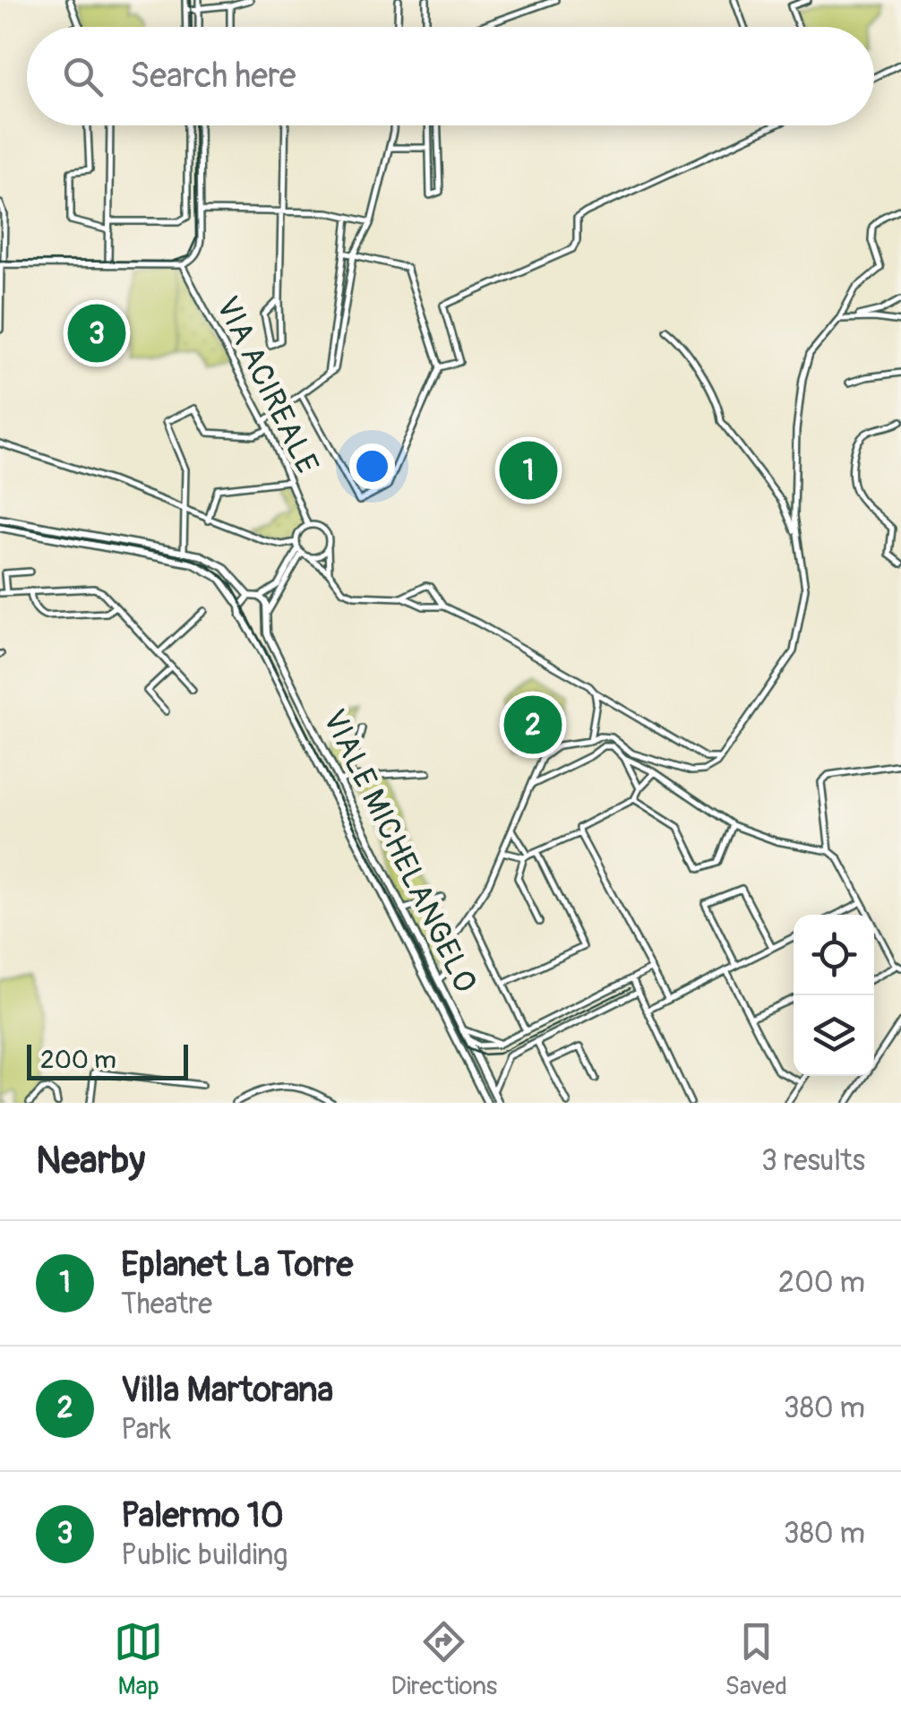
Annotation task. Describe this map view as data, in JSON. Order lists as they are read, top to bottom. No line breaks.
{"streets":{"street":["VIA ACIREALE","VIALE MICHELANGELO"]},"scale_bar":"200 m","page":{"search":"Search here","pins":["3","1","2"],"scale":"200 m","heading":["Nearby","3 results"],"list":[{"mark":"1","name":"Eplanet La Torre","note":"Theatre","value":"200 m"},{"mark":"2","name":"Villa Martorana","note":"Park","value":"380 m"},{"mark":"3","name":"Palermo 10","note":"Public building","value":"380 m"}],"nav":["Map","Directions","Saved"]}}
